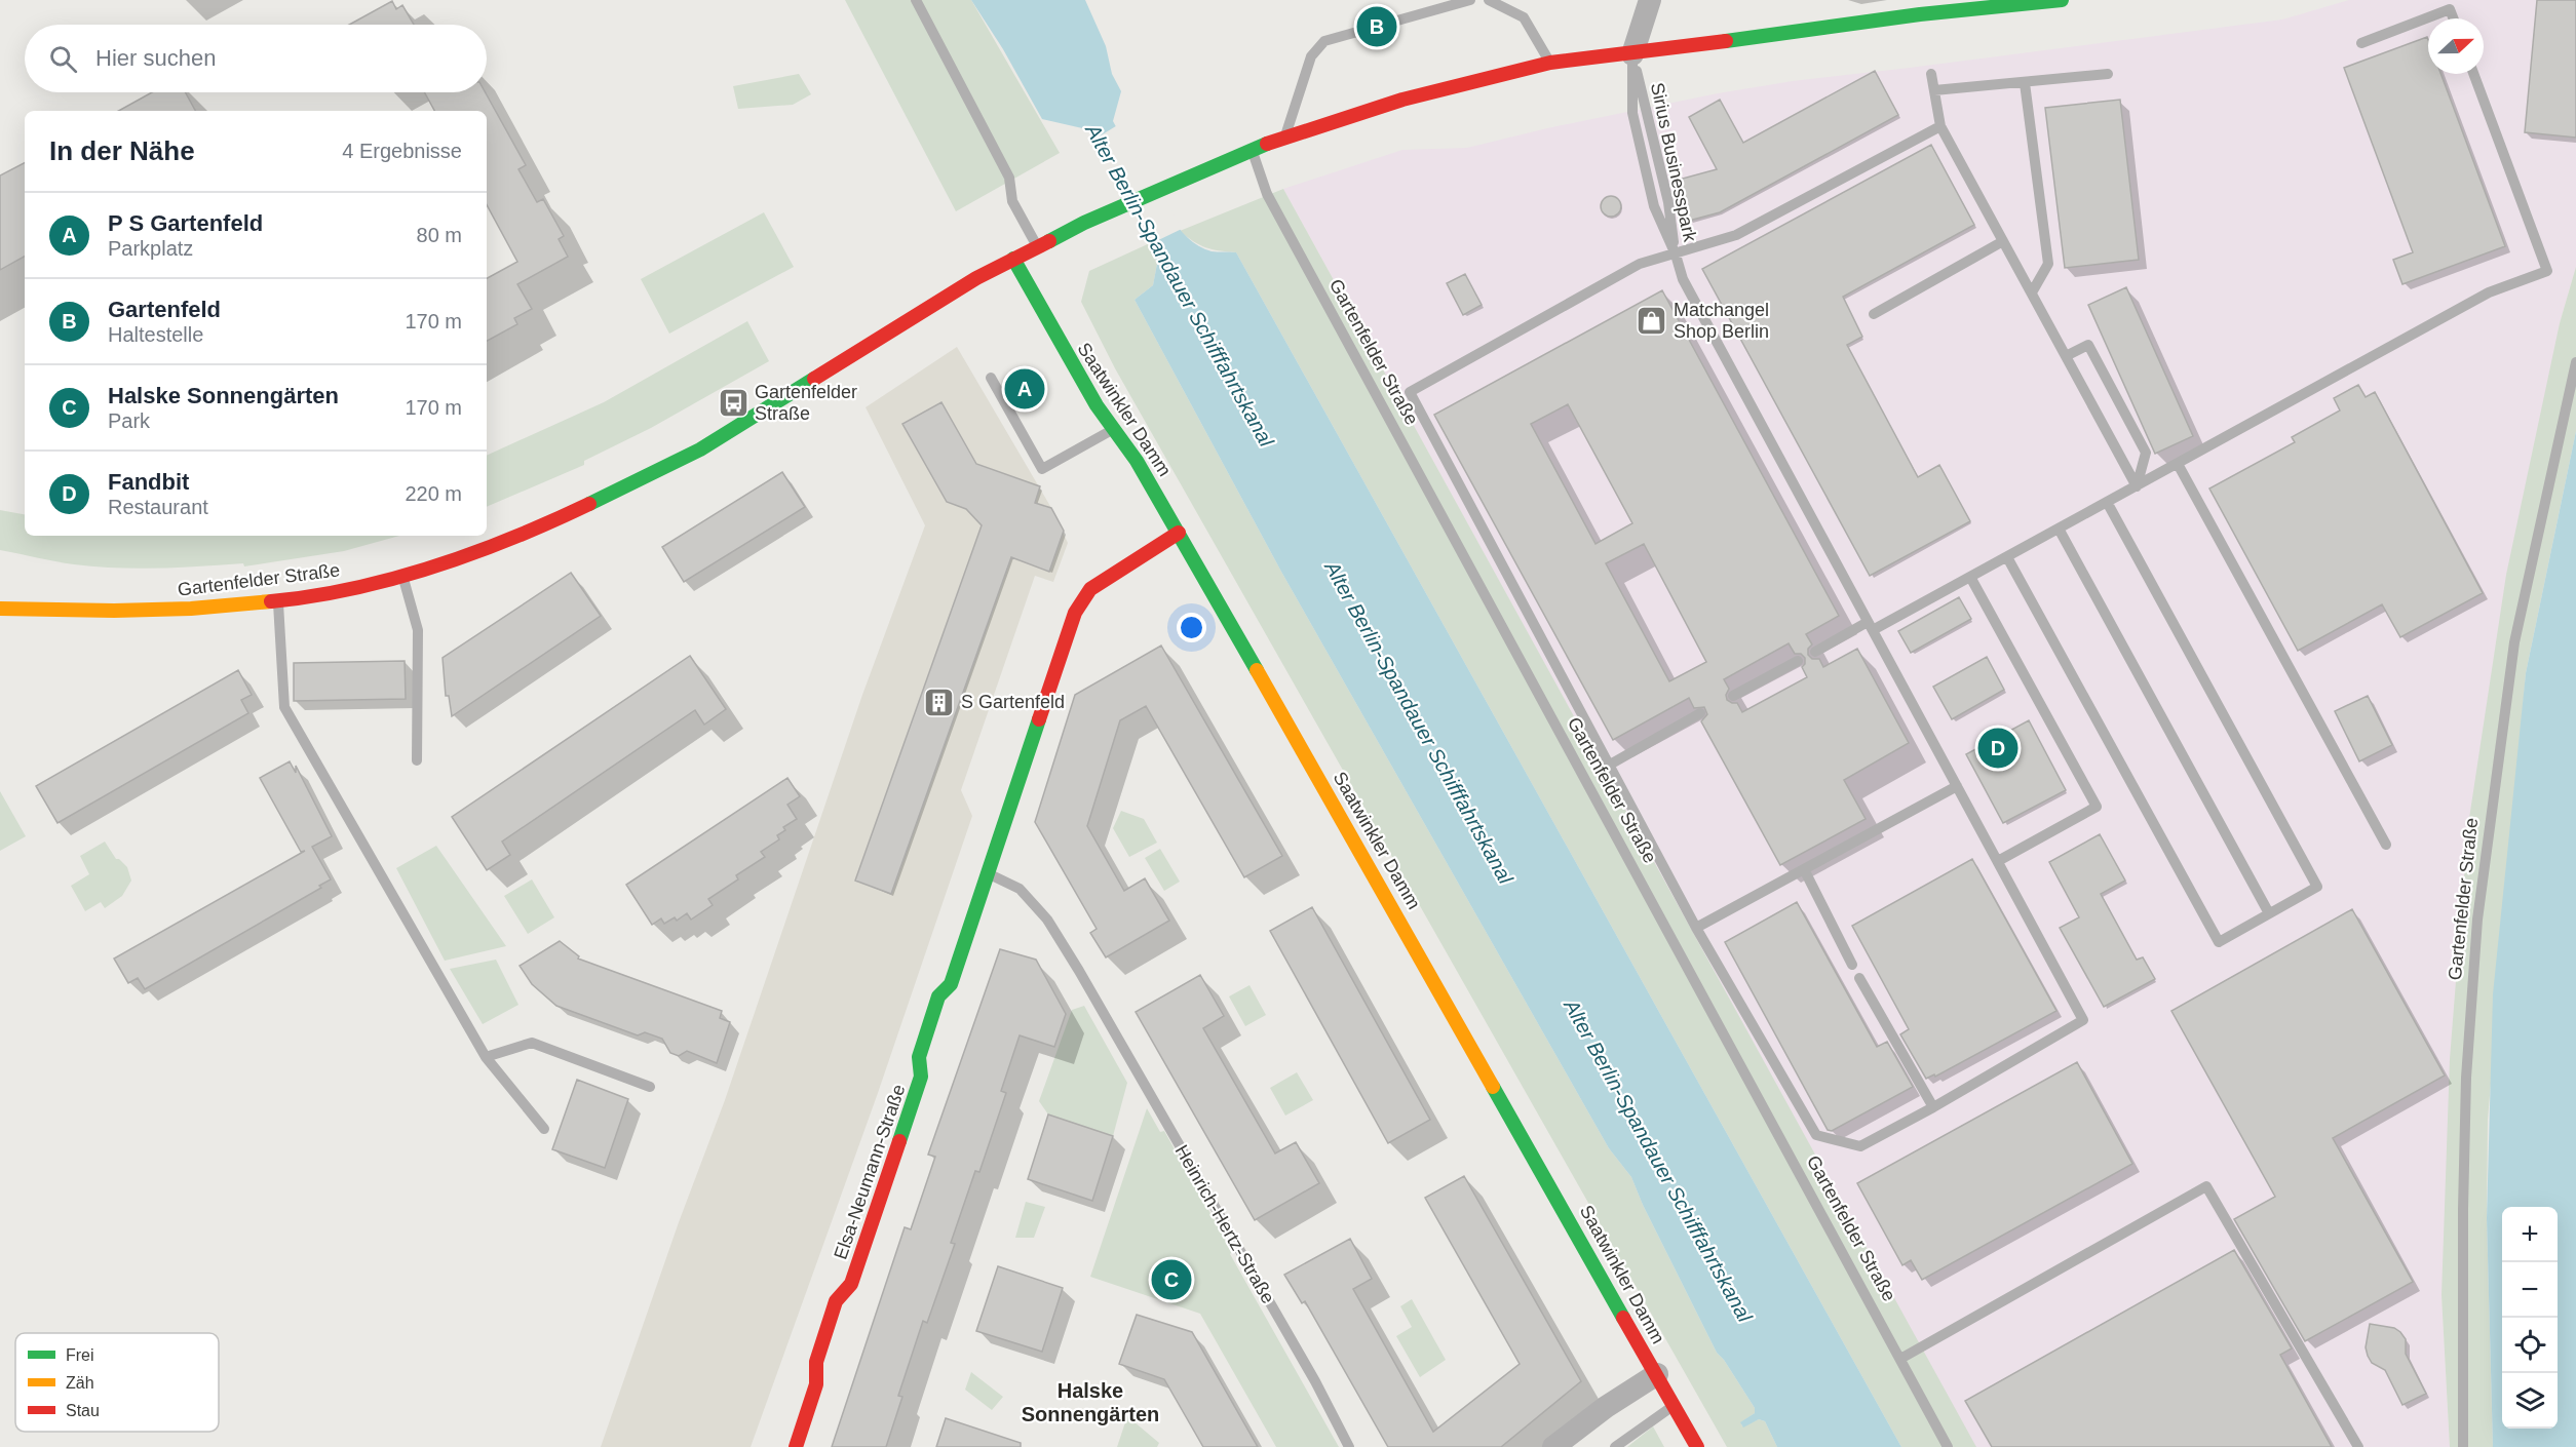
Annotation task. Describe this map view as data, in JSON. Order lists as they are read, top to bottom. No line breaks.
{"streets":{"main road":["Gartenfelder Straße","Saatwinkler Damm","Elsa-Neumann-Straße"],"lane":["Sirius Businesspark","Heinrich-Hertz-Straße"]},"crossings":[["Gartenfelder Straße","Saatwinkler Damm"],["Saatwinkler Damm","Elsa-Neumann-Straße"],["Elsa-Neumann-Straße","Heinrich-Hertz-Straße"]],"districts":["Halske Sonnengärten"],"water":["Alter Berlin-Spandauer Schifffahrtskanal"],"places":{"shop":["Matchangel Shop Berlin"],"bus stop":["Gartenfelder Straße"],"building":["S Gartenfeld"]},"legend":["Frei","Zäh","Stau"],"north":"right","page":{"pins":["B","A","D","C"],"search":"Hier suchen","heading":["In der Nähe","4 Ergebnisse"],"list":[{"mark":"A","name":"P S Gartenfeld","note":"Parkplatz","value":"80 m"},{"mark":"B","name":"Gartenfeld","note":"Haltestelle","value":"170 m"},{"mark":"C","name":"Halske Sonnengärten","note":"Park","value":"170 m"},{"mark":"D","name":"Fandbit","note":"Restaurant","value":"220 m"}],"map_buttons":["+","−"]}}
